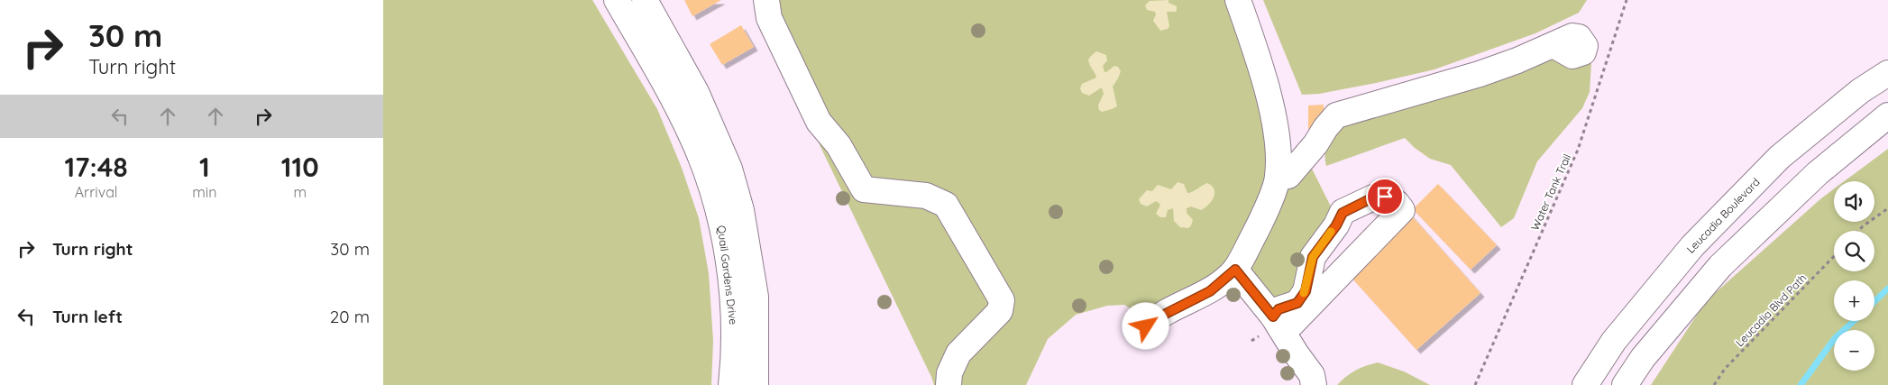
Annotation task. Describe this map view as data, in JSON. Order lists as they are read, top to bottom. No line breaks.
{"streets":{"main road":["Leucadia Boulevard","Quail Gardens Drive"],"path":["Water Tank Trail","Leucadia Blvd Path"]},"page":{"turn":["30 m","Turn right"],"eta":["17:48","Arrival","1","min","110","m"],"map_buttons":["+","−"],"list":[{"name":"Turn right","value":"30 m"},{"name":"Turn left","value":"20 m"}]}}
